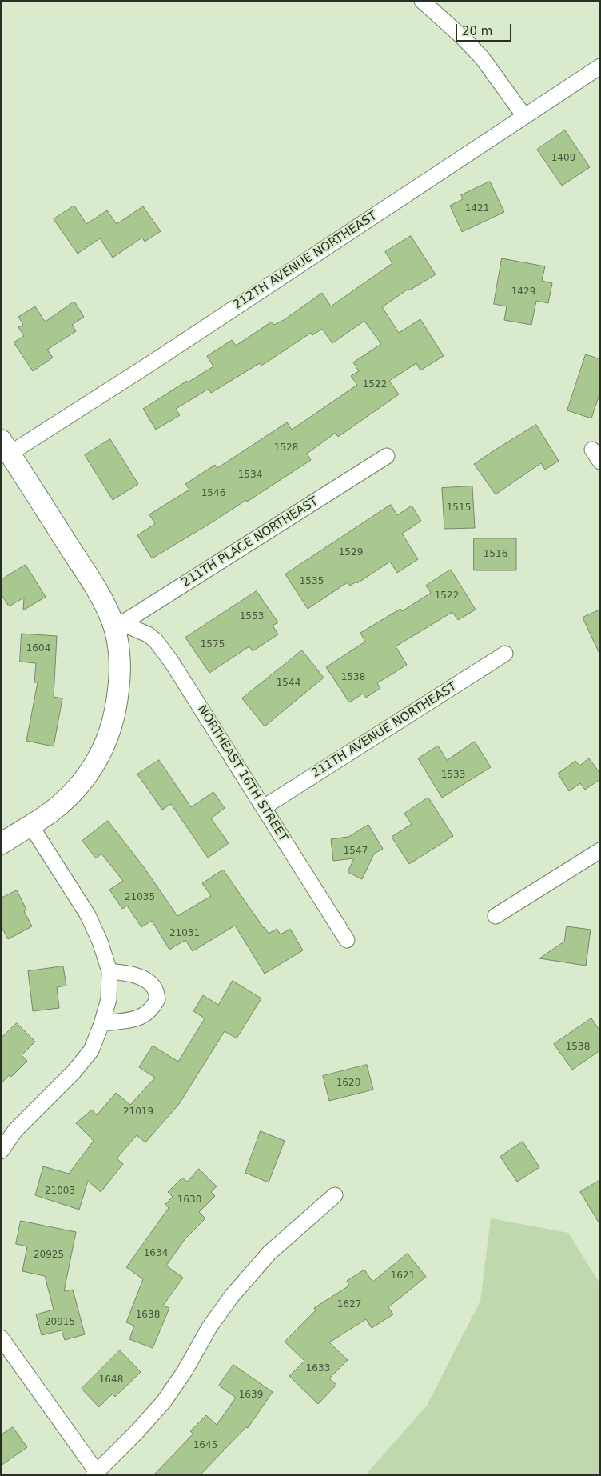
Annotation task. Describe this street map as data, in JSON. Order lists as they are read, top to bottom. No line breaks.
{"streets":{"street":["212TH AVENUE NORTHEAST","211TH PLACE NORTHEAST","211TH AVENUE NORTHEAST","NORTHEAST 16TH STREET"]},"crossings":[["211TH PLACE NORTHEAST","NORTHEAST 16TH STREET"],["211TH AVENUE NORTHEAST","NORTHEAST 16TH STREET"]],"house_numbers":["1409","1421","1429","1522","1528","1534","1546","1515","1529","1516","1535","1522","1553","1575","1604","1538","1544","1533","1547","21035","21031","1538","1620","21019","21003","1630","1634","20925","1621","1627","1638","20915","1633","1648","1639","1645"],"scale_bar":"20 m"}
